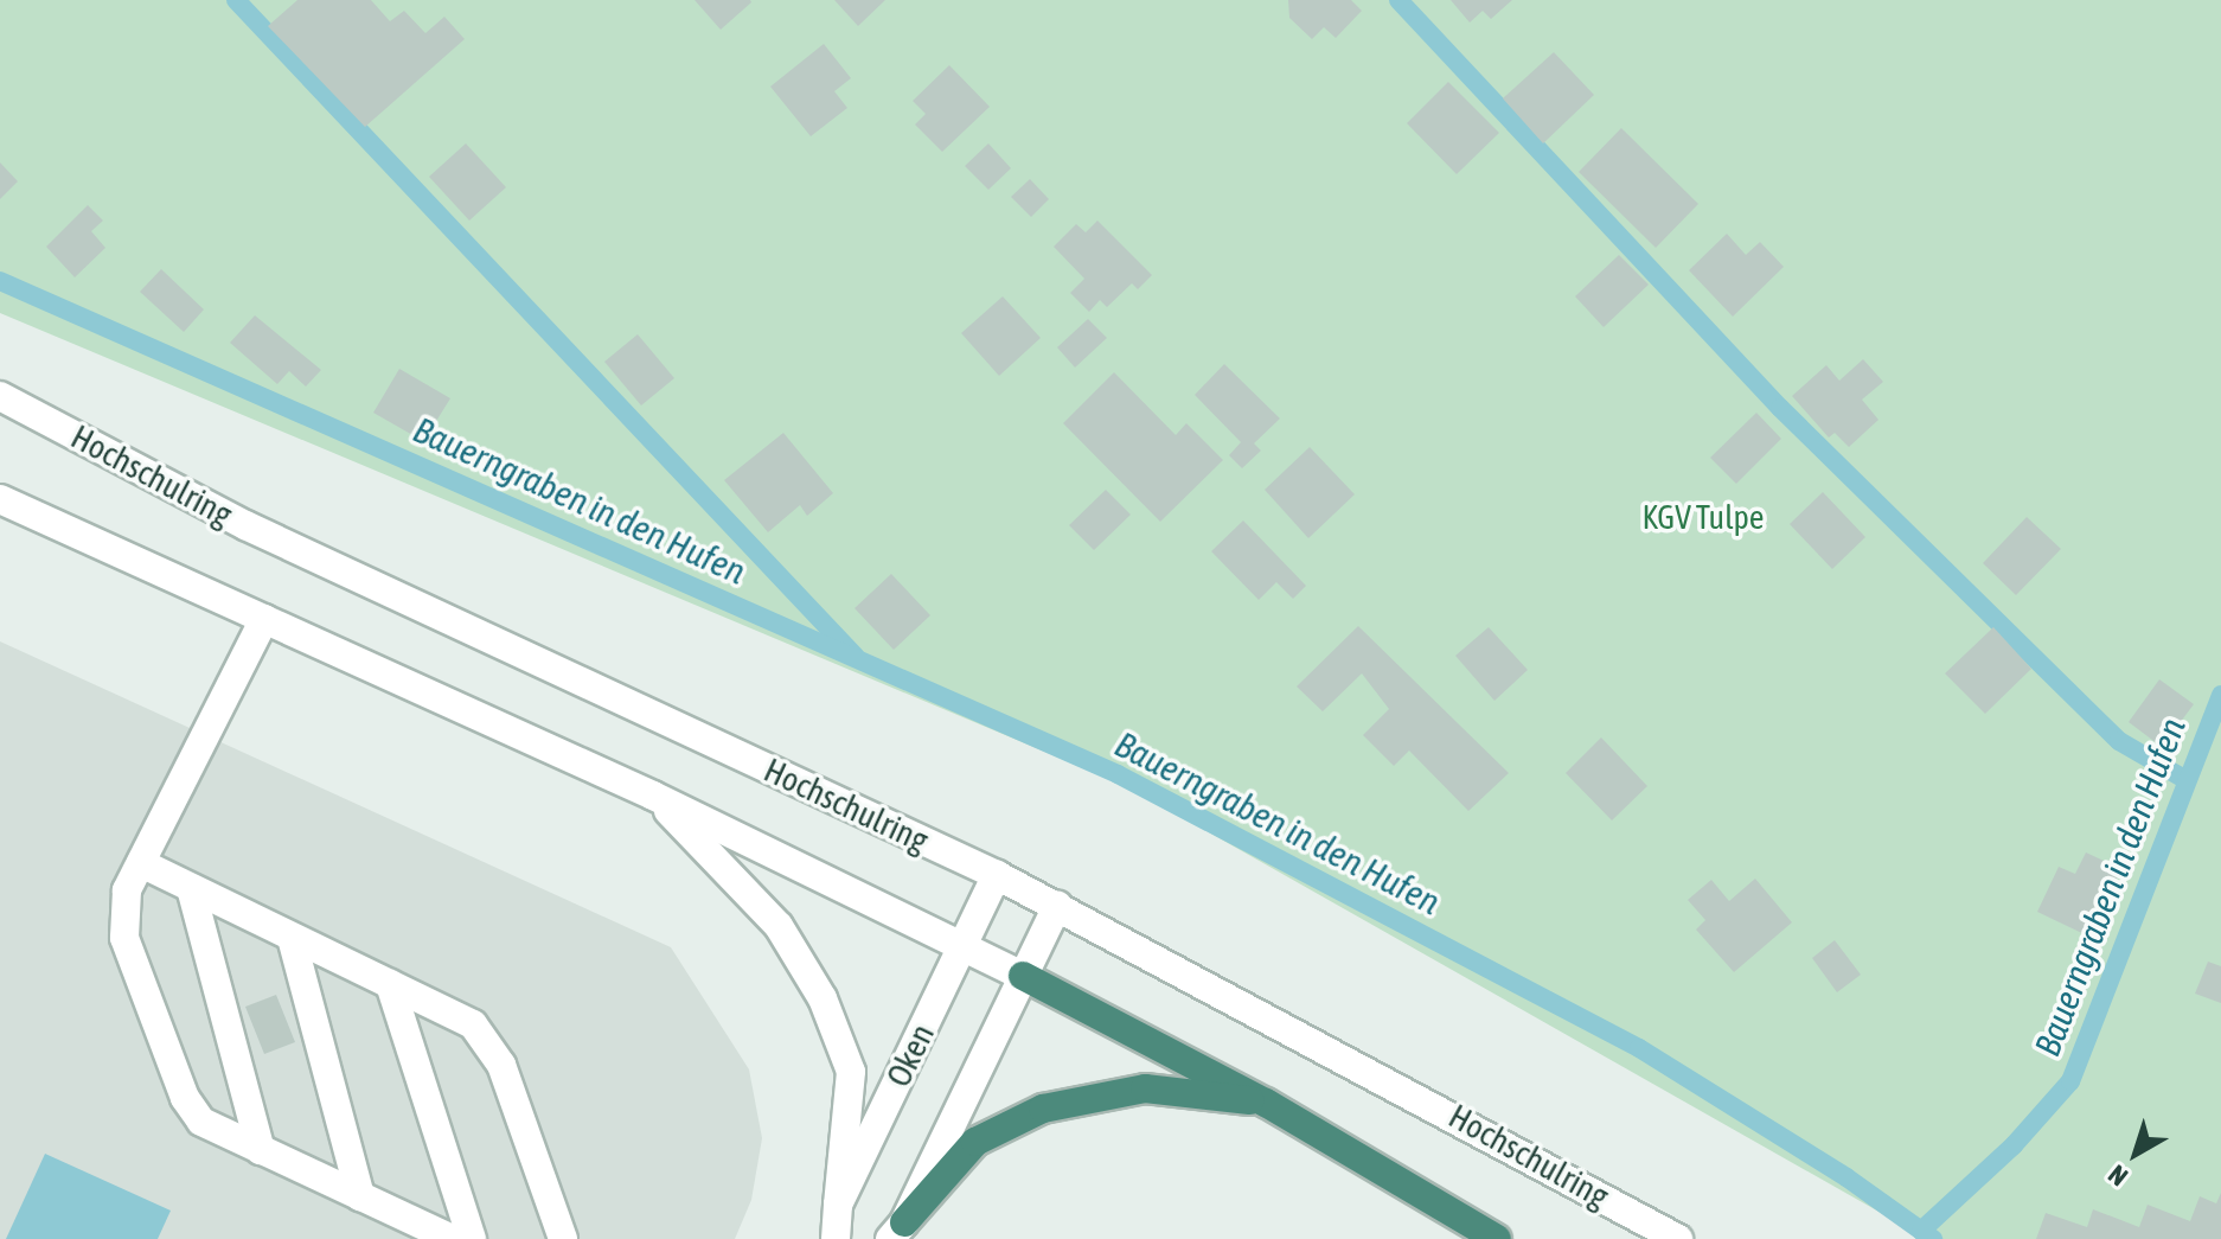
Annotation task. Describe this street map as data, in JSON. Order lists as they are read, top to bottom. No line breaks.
{"streets":{"street":["Hochschulring","Oken"]},"crossings":[["Hochschulring","Oken"]],"water":["Bauerngraben in den Hufen"],"parks":["KGV Tulpe"],"north":"bottom left"}
